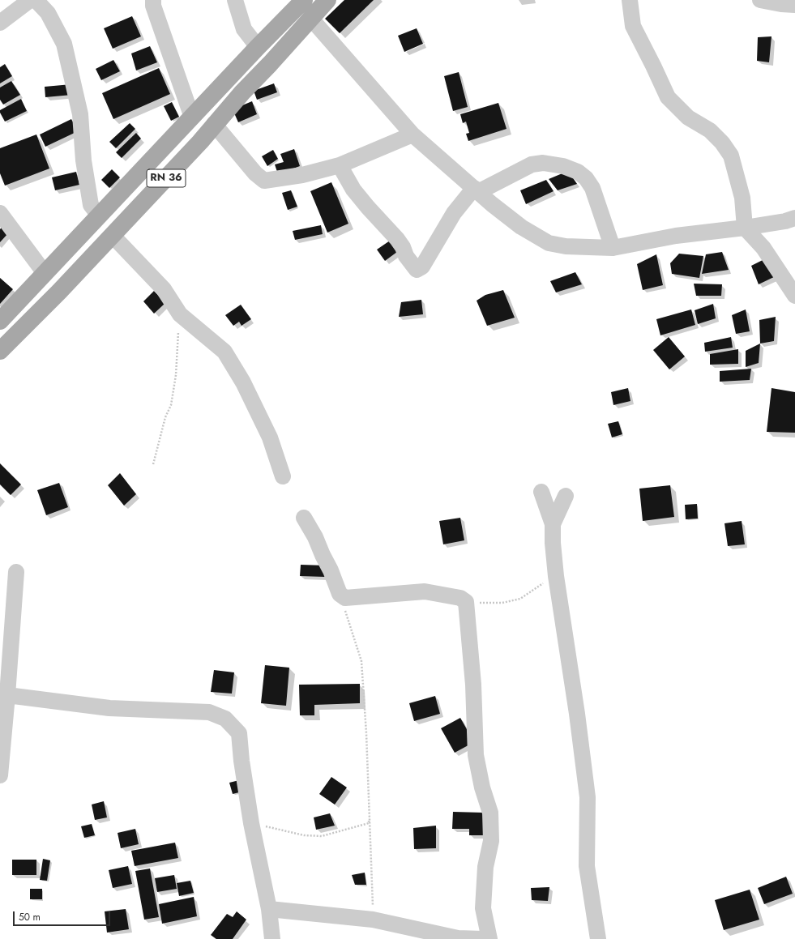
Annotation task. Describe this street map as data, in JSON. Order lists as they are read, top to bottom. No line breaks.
{"streets":{"main road":["RN 36"]},"scale_bar":"50 m"}
